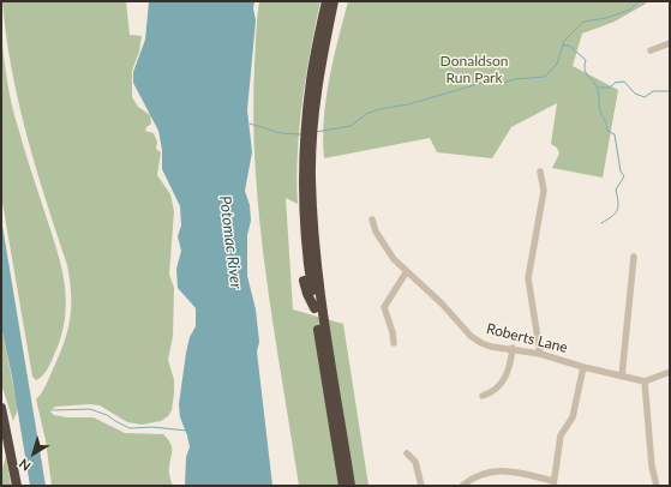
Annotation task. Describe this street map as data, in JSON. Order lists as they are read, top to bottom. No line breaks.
{"streets":{"street":["Roberts Lane"]},"water":["Potomac River"],"parks":["Donaldson Run Park"],"north":"bottom left"}
